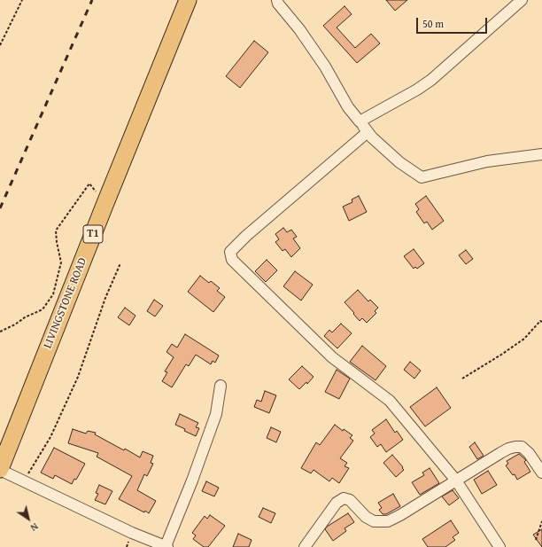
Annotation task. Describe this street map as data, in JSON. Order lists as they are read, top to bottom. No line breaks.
{"streets":{"highway":["T1","LIVINGSTONE ROAD"]},"scale_bar":"50 m","north":"bottom right"}
